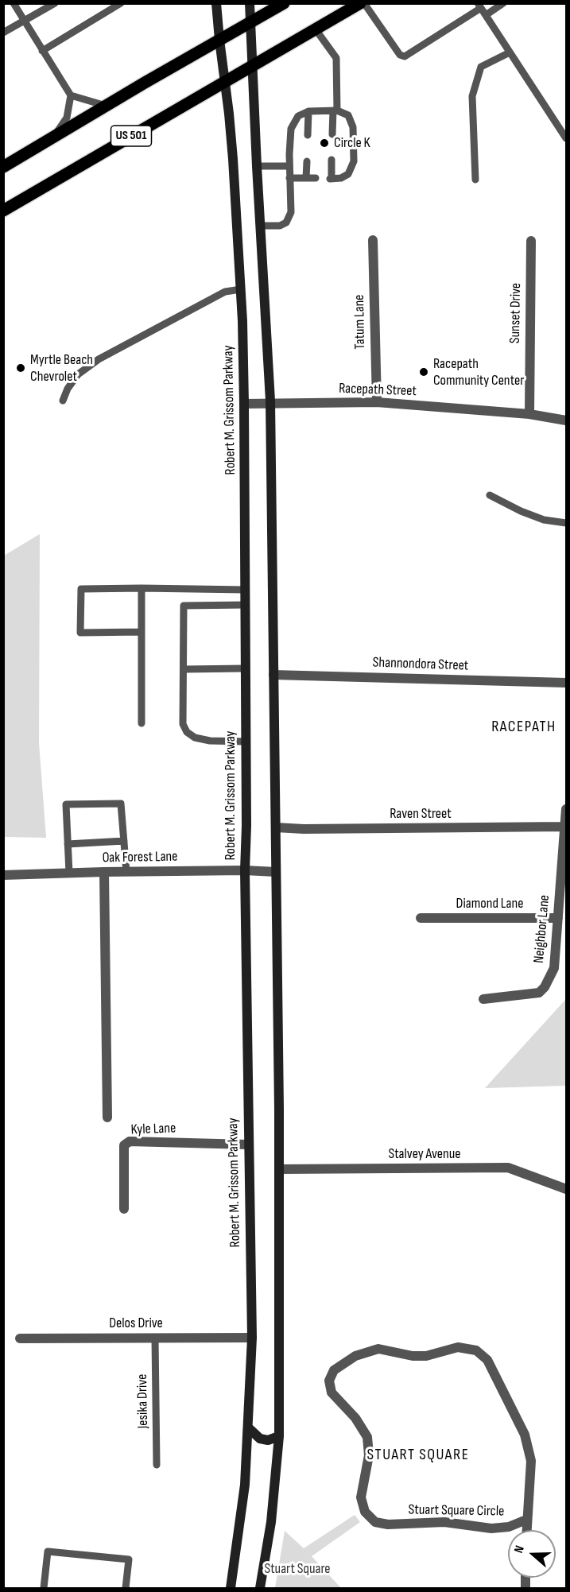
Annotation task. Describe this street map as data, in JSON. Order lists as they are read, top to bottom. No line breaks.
{"streets":{"main road":["US 501","Robert M. Grissom Parkway"],"street":["Sunset Drive","Tatum Lane","Racepath Street","Shannondora Street","Raven Street","Oak Forest Lane","Diamond Lane","Neighbor Lane","Kyle Lane","Stalvey Avenue","Delos Drive","Stuart Square Circle"],"lane":["Jesika Drive"]},"crossings":[["US 501","Robert M. Grissom Parkway"],["Sunset Drive","Racepath Street"],["Tatum Lane","Racepath Street"],["Racepath Street","Robert M. Grissom Parkway"],["Robert M. Grissom Parkway","Oak Forest Lane"],["Robert M. Grissom Parkway","Kyle Lane"],["Robert M. Grissom Parkway","Delos Drive"],["Raven Street","Neighbor Lane"],["Diamond Lane","Neighbor Lane"],["Delos Drive","Jesika Drive"]],"districts":["RACEPATH","STUART SQUARE"],"parks":["Stuart Square"],"places":["Circle K","Myrtle Beach Chevrolet","Racepath Community Center"],"north":"left"}
